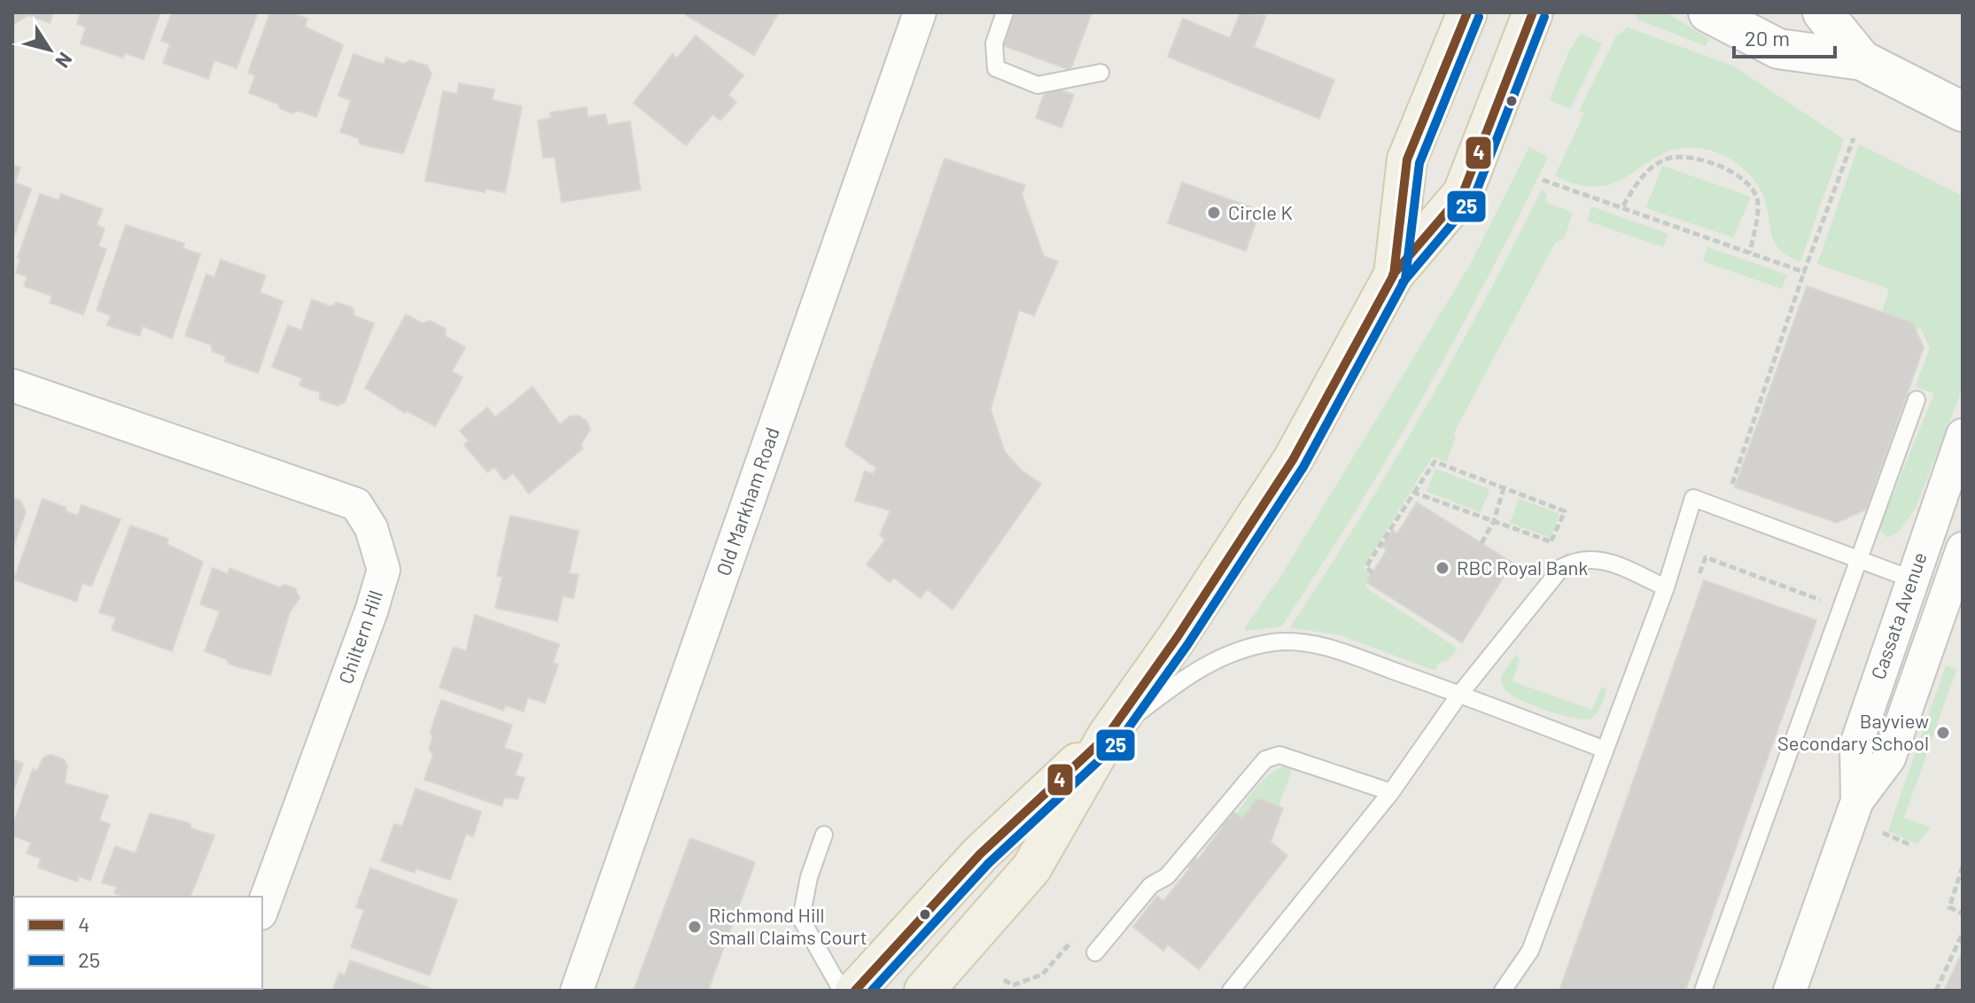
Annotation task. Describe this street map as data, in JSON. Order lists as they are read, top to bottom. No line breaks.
{"streets":{"street":["Old Markham Road","Cassata Avenue","Chiltern Hill"]},"places":["Circle K","RBC Royal Bank","Bayview Secondary School","Richmond Hill Small Claims Court"],"lines":["transit line 4","transit line 25"],"legend":["4","25"],"scale_bar":"20 m","north":"bottom right"}
